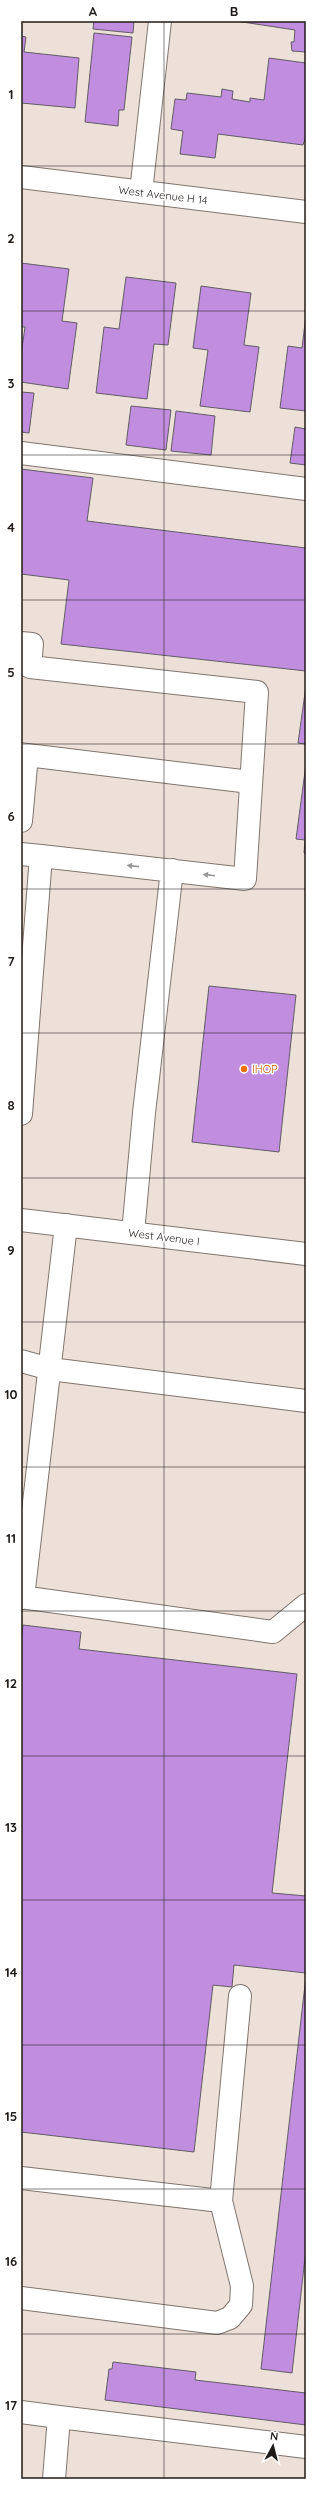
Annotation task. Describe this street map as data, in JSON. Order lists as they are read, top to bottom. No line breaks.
{"streets":{"main road":["West Avenue H 14","West Avenue I"]},"places":["IHOP"],"north":"top","grid":{"columns":["A","B"],"rows":["1","2","3","4","5","6","7","8","9","10","11","12","13","14","15","16","17"]}}
